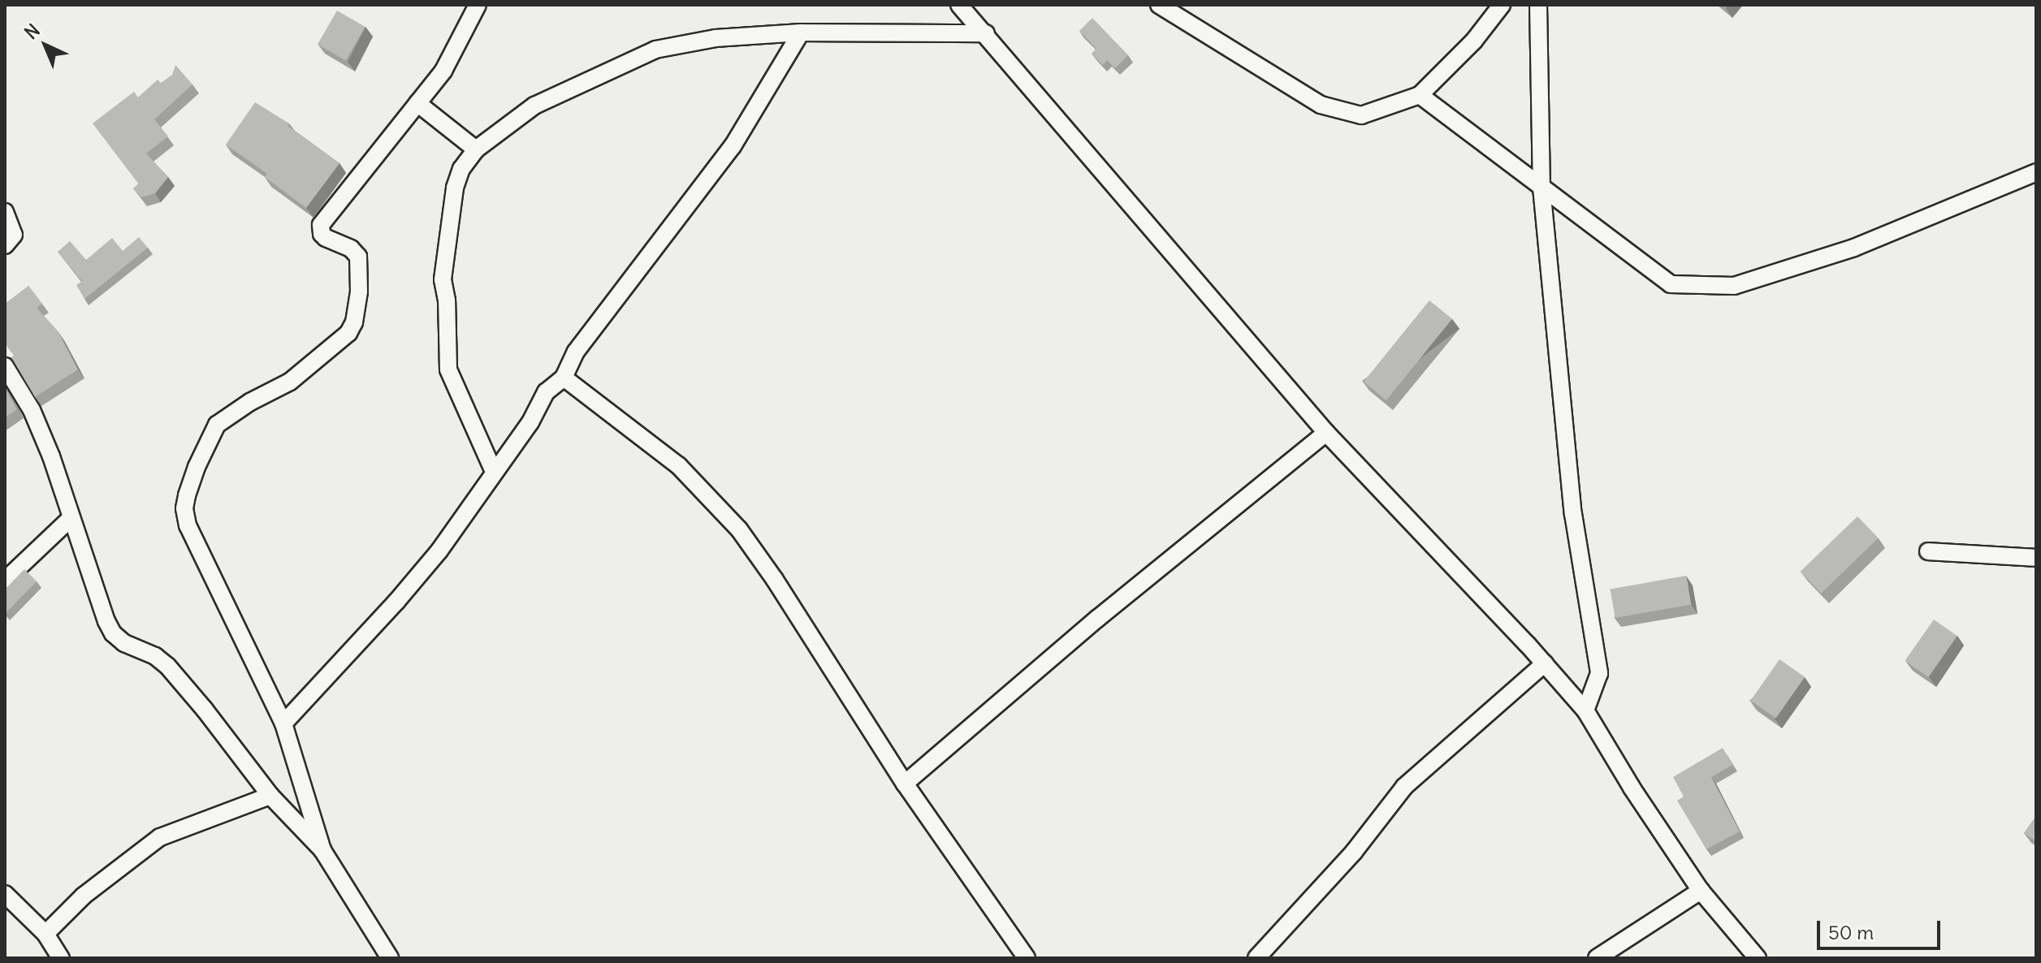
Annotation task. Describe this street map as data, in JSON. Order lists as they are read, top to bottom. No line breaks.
{"scale_bar":"50 m","north":"top left"}
